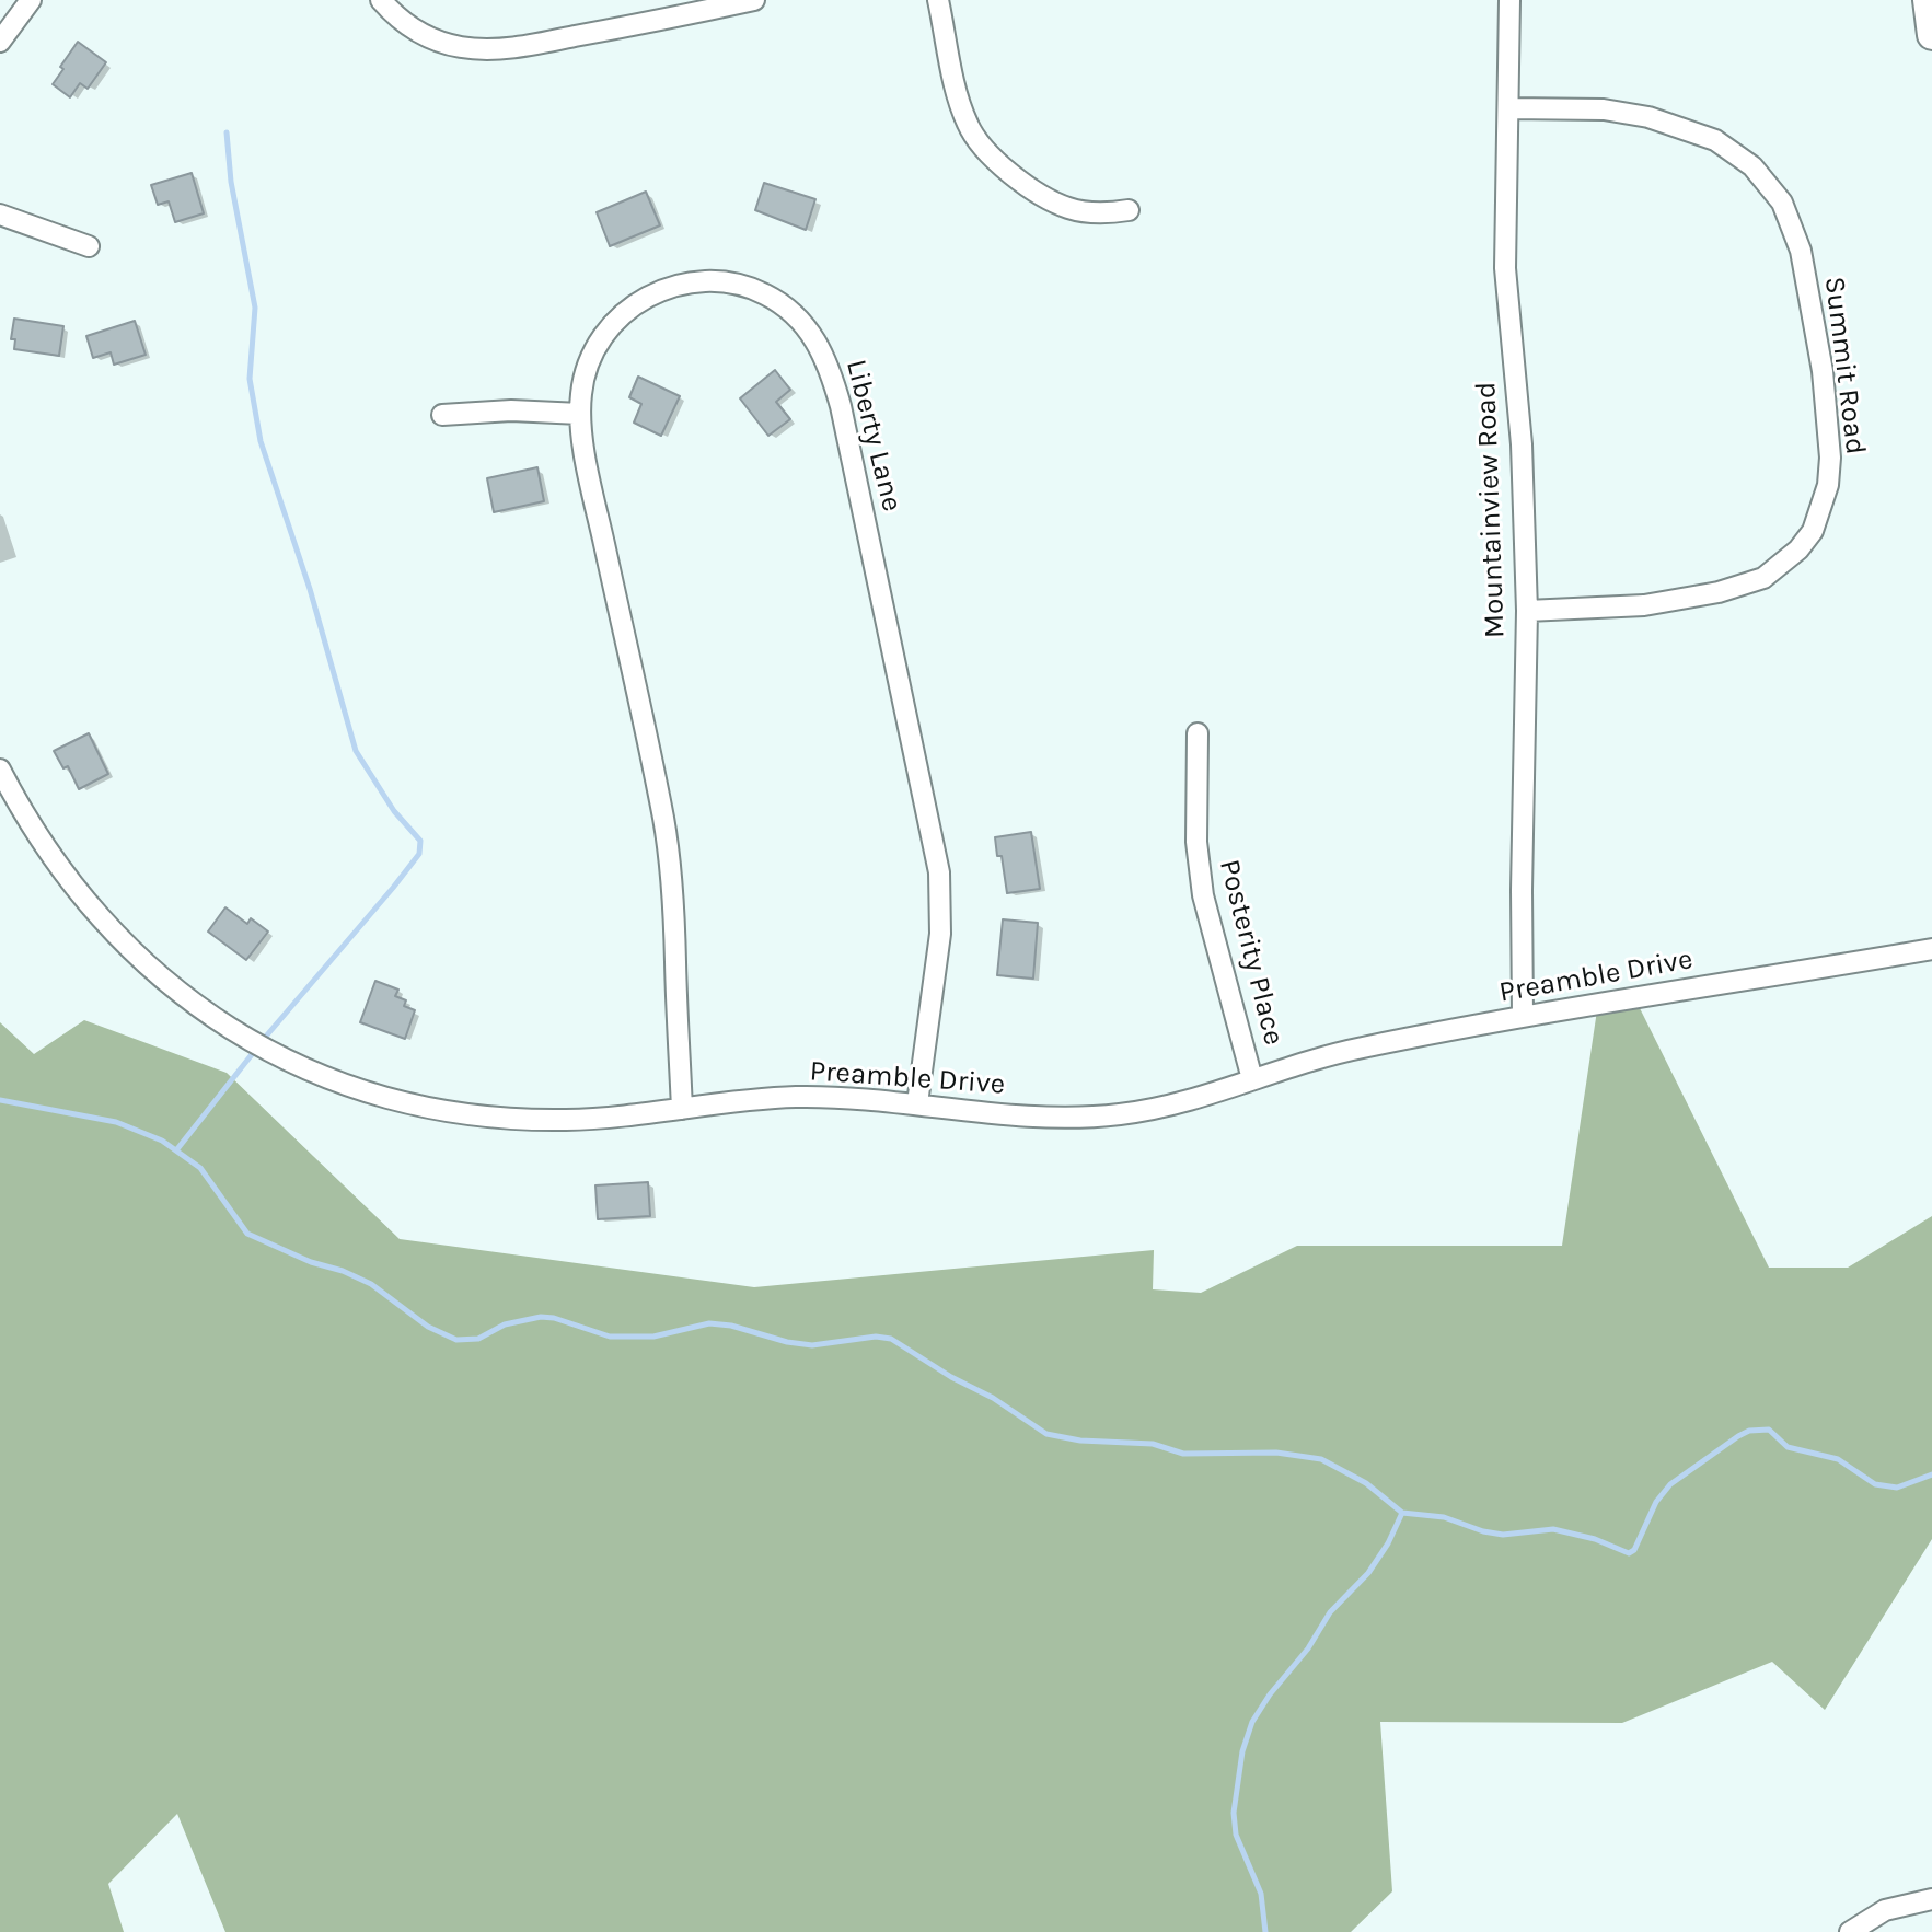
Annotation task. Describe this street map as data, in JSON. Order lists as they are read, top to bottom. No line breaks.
{"streets":{"street":["Summit Road","Liberty Lane","Mountainview Road","Posterity Place","Preamble Drive"]},"crossings":[["Summit Road","Mountainview Road"],["Liberty Lane","Preamble Drive"],["Mountainview Road","Preamble Drive"],["Posterity Place","Preamble Drive"]]}
